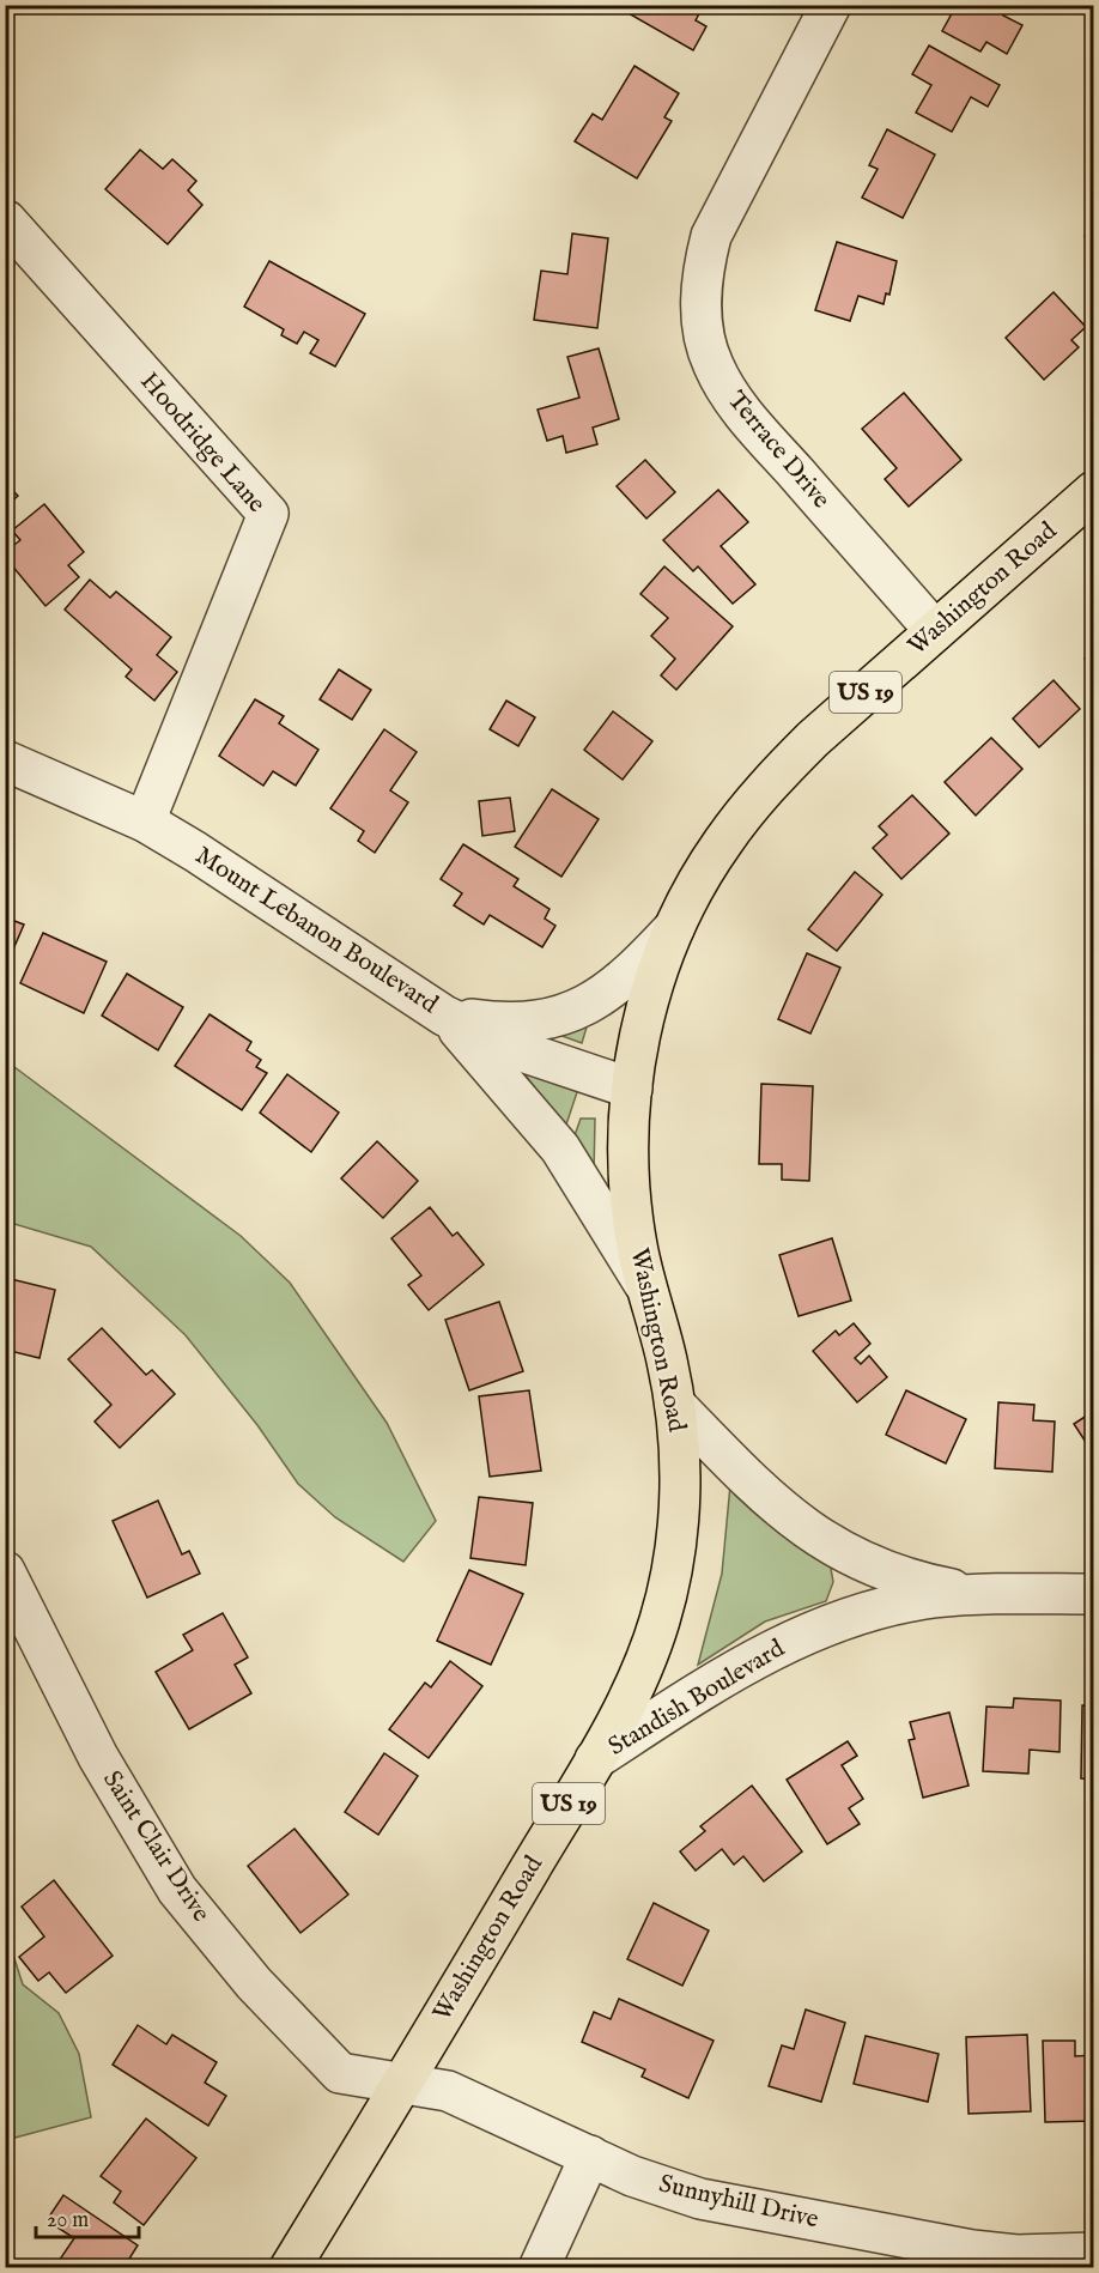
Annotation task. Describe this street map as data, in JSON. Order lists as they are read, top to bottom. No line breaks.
{"streets":{"main road":["Washington Road","US 19"],"street":["Hoodridge Lane","Terrace Drive","Mount Lebanon Boulevard","Standish Boulevard","Saint Clair Drive","Sunnyhill Drive"]},"crossings":[["Hoodridge Lane","Mount Lebanon Boulevard"],["Terrace Drive","Washington Road"],["Washington Road","Mount Lebanon Boulevard"],["Washington Road","Standish Boulevard"],["Washington Road","Saint Clair Drive"],["Washington Road","Sunnyhill Drive"],["Saint Clair Drive","Sunnyhill Drive"]],"scale_bar":"20 m"}
